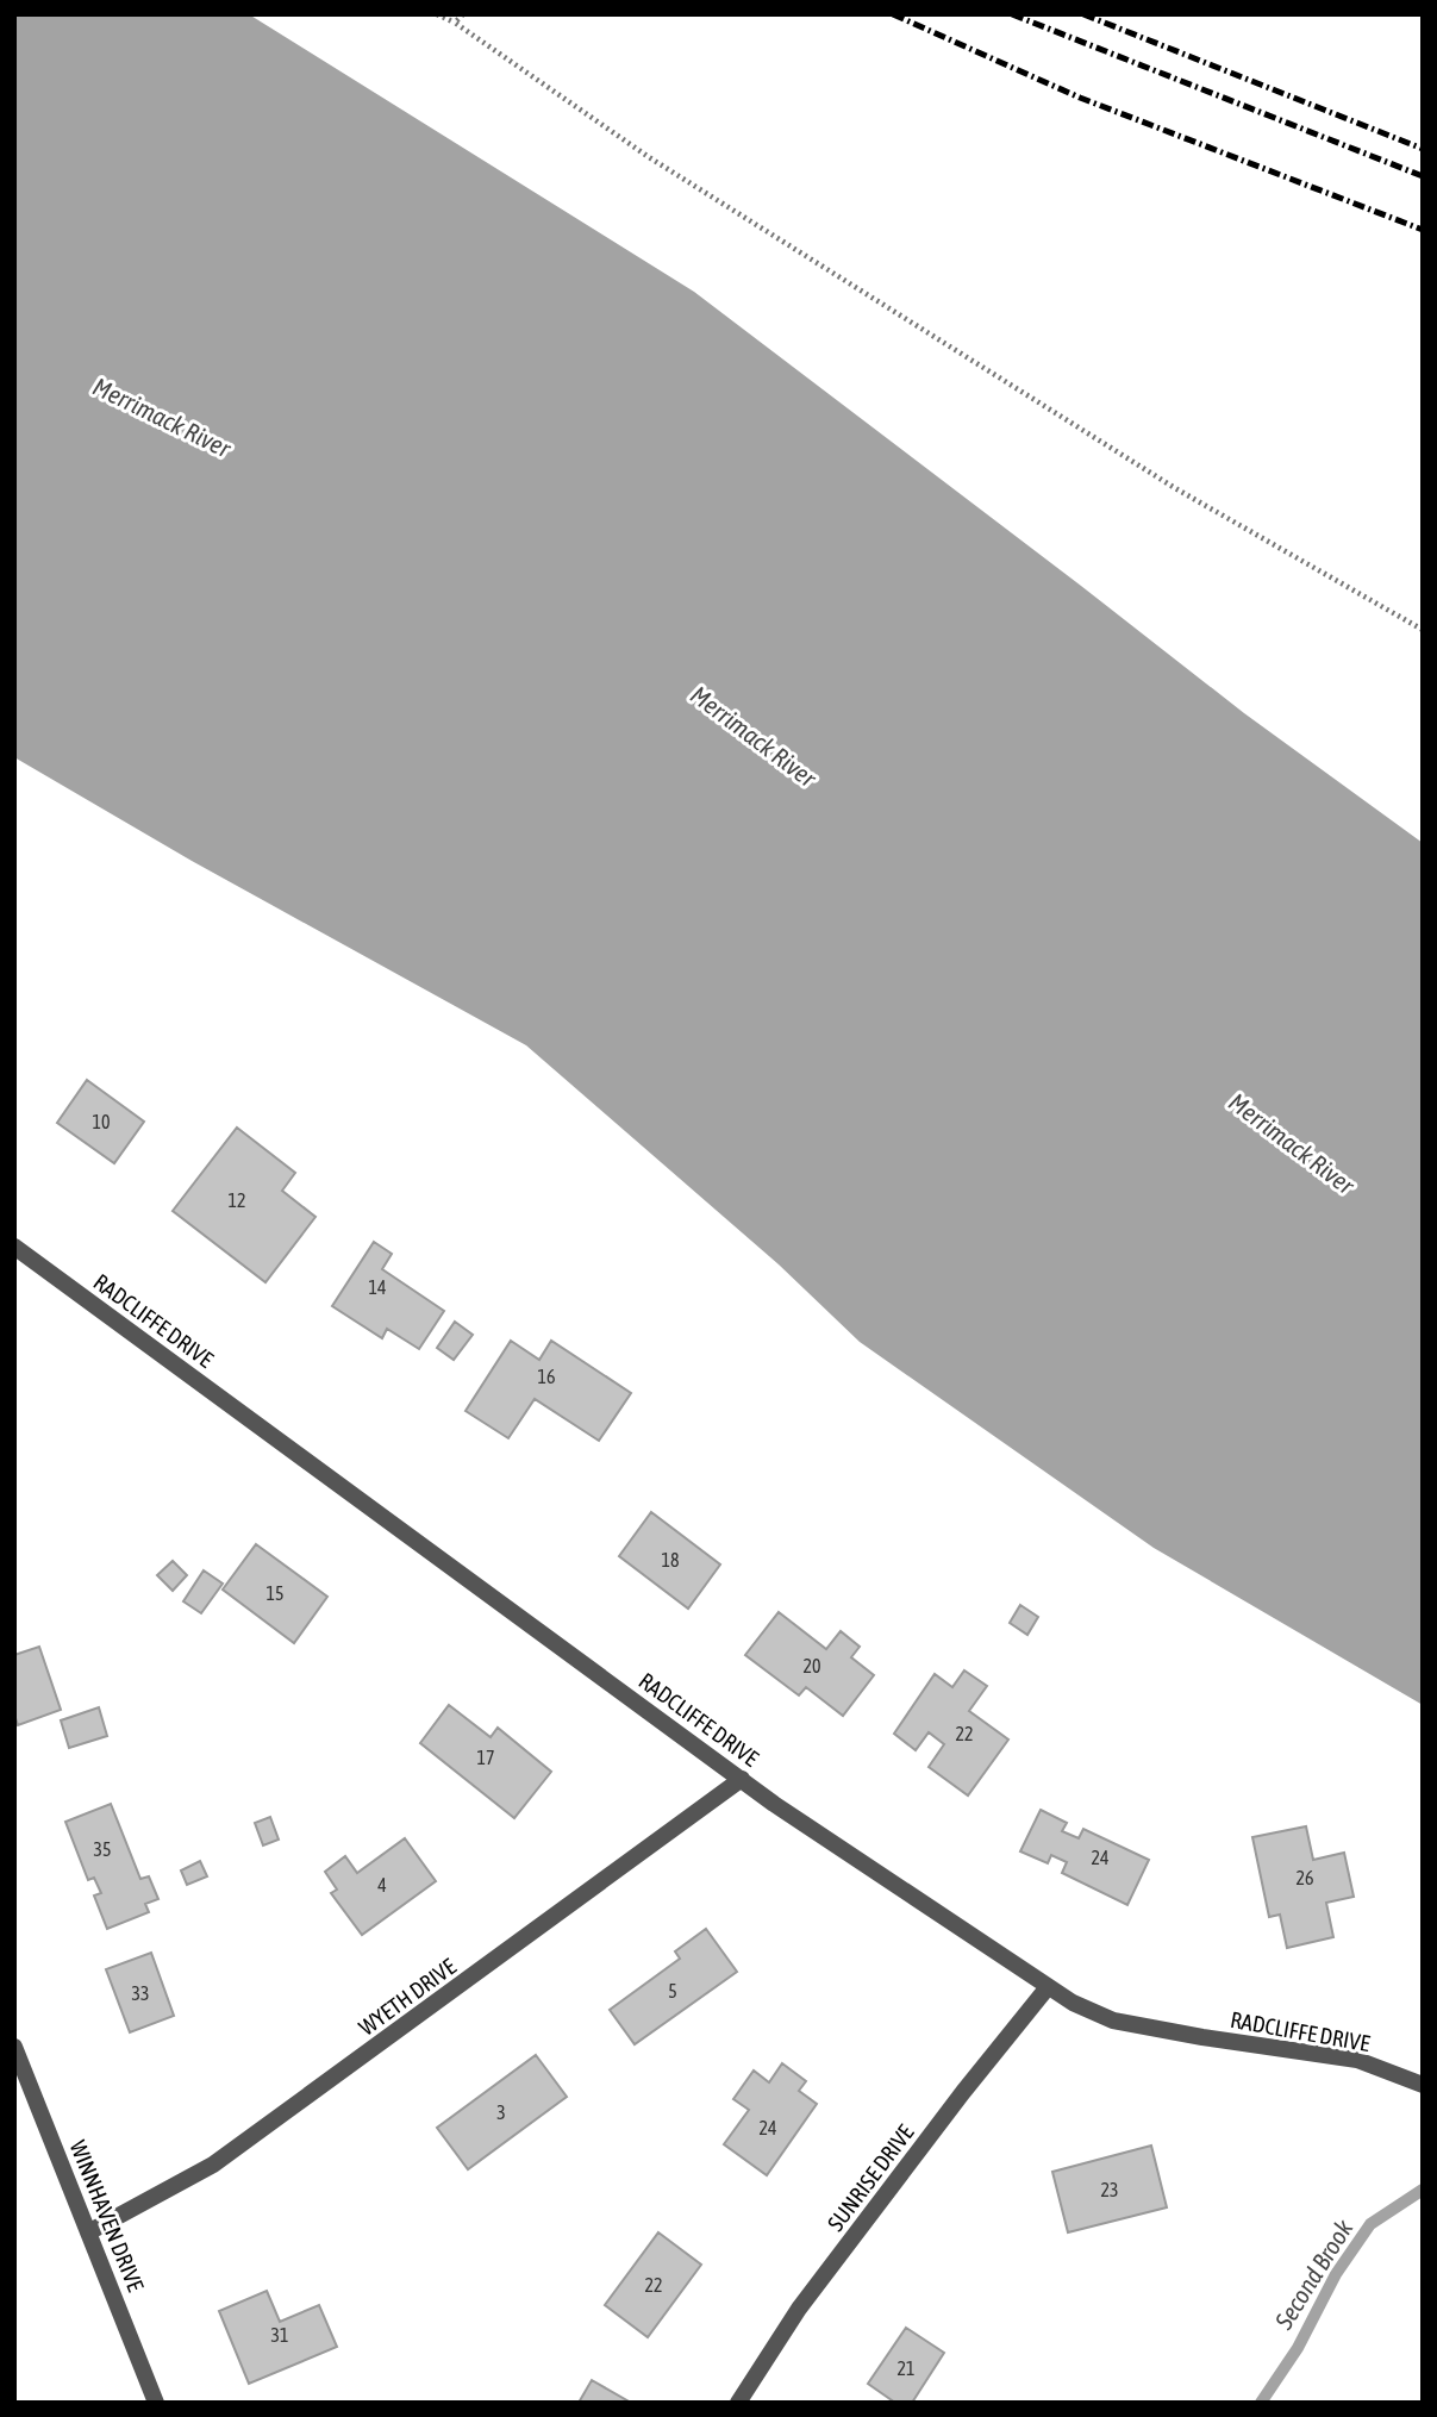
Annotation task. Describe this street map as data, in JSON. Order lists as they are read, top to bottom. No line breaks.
{"streets":{"street":["RADCLIFFE DRIVE","WYETH DRIVE","SUNRISE DRIVE","WINNHAVEN DRIVE"]},"crossings":[["RADCLIFFE DRIVE","WYETH DRIVE"],["RADCLIFFE DRIVE","SUNRISE DRIVE"],["WYETH DRIVE","WINNHAVEN DRIVE"]],"water":["Merrimack River","Second Brook"],"house_numbers":["10","12","14","16","18","15","20","22","17","35","24","26","4","5","33","3","24","23","22","31","21"]}
